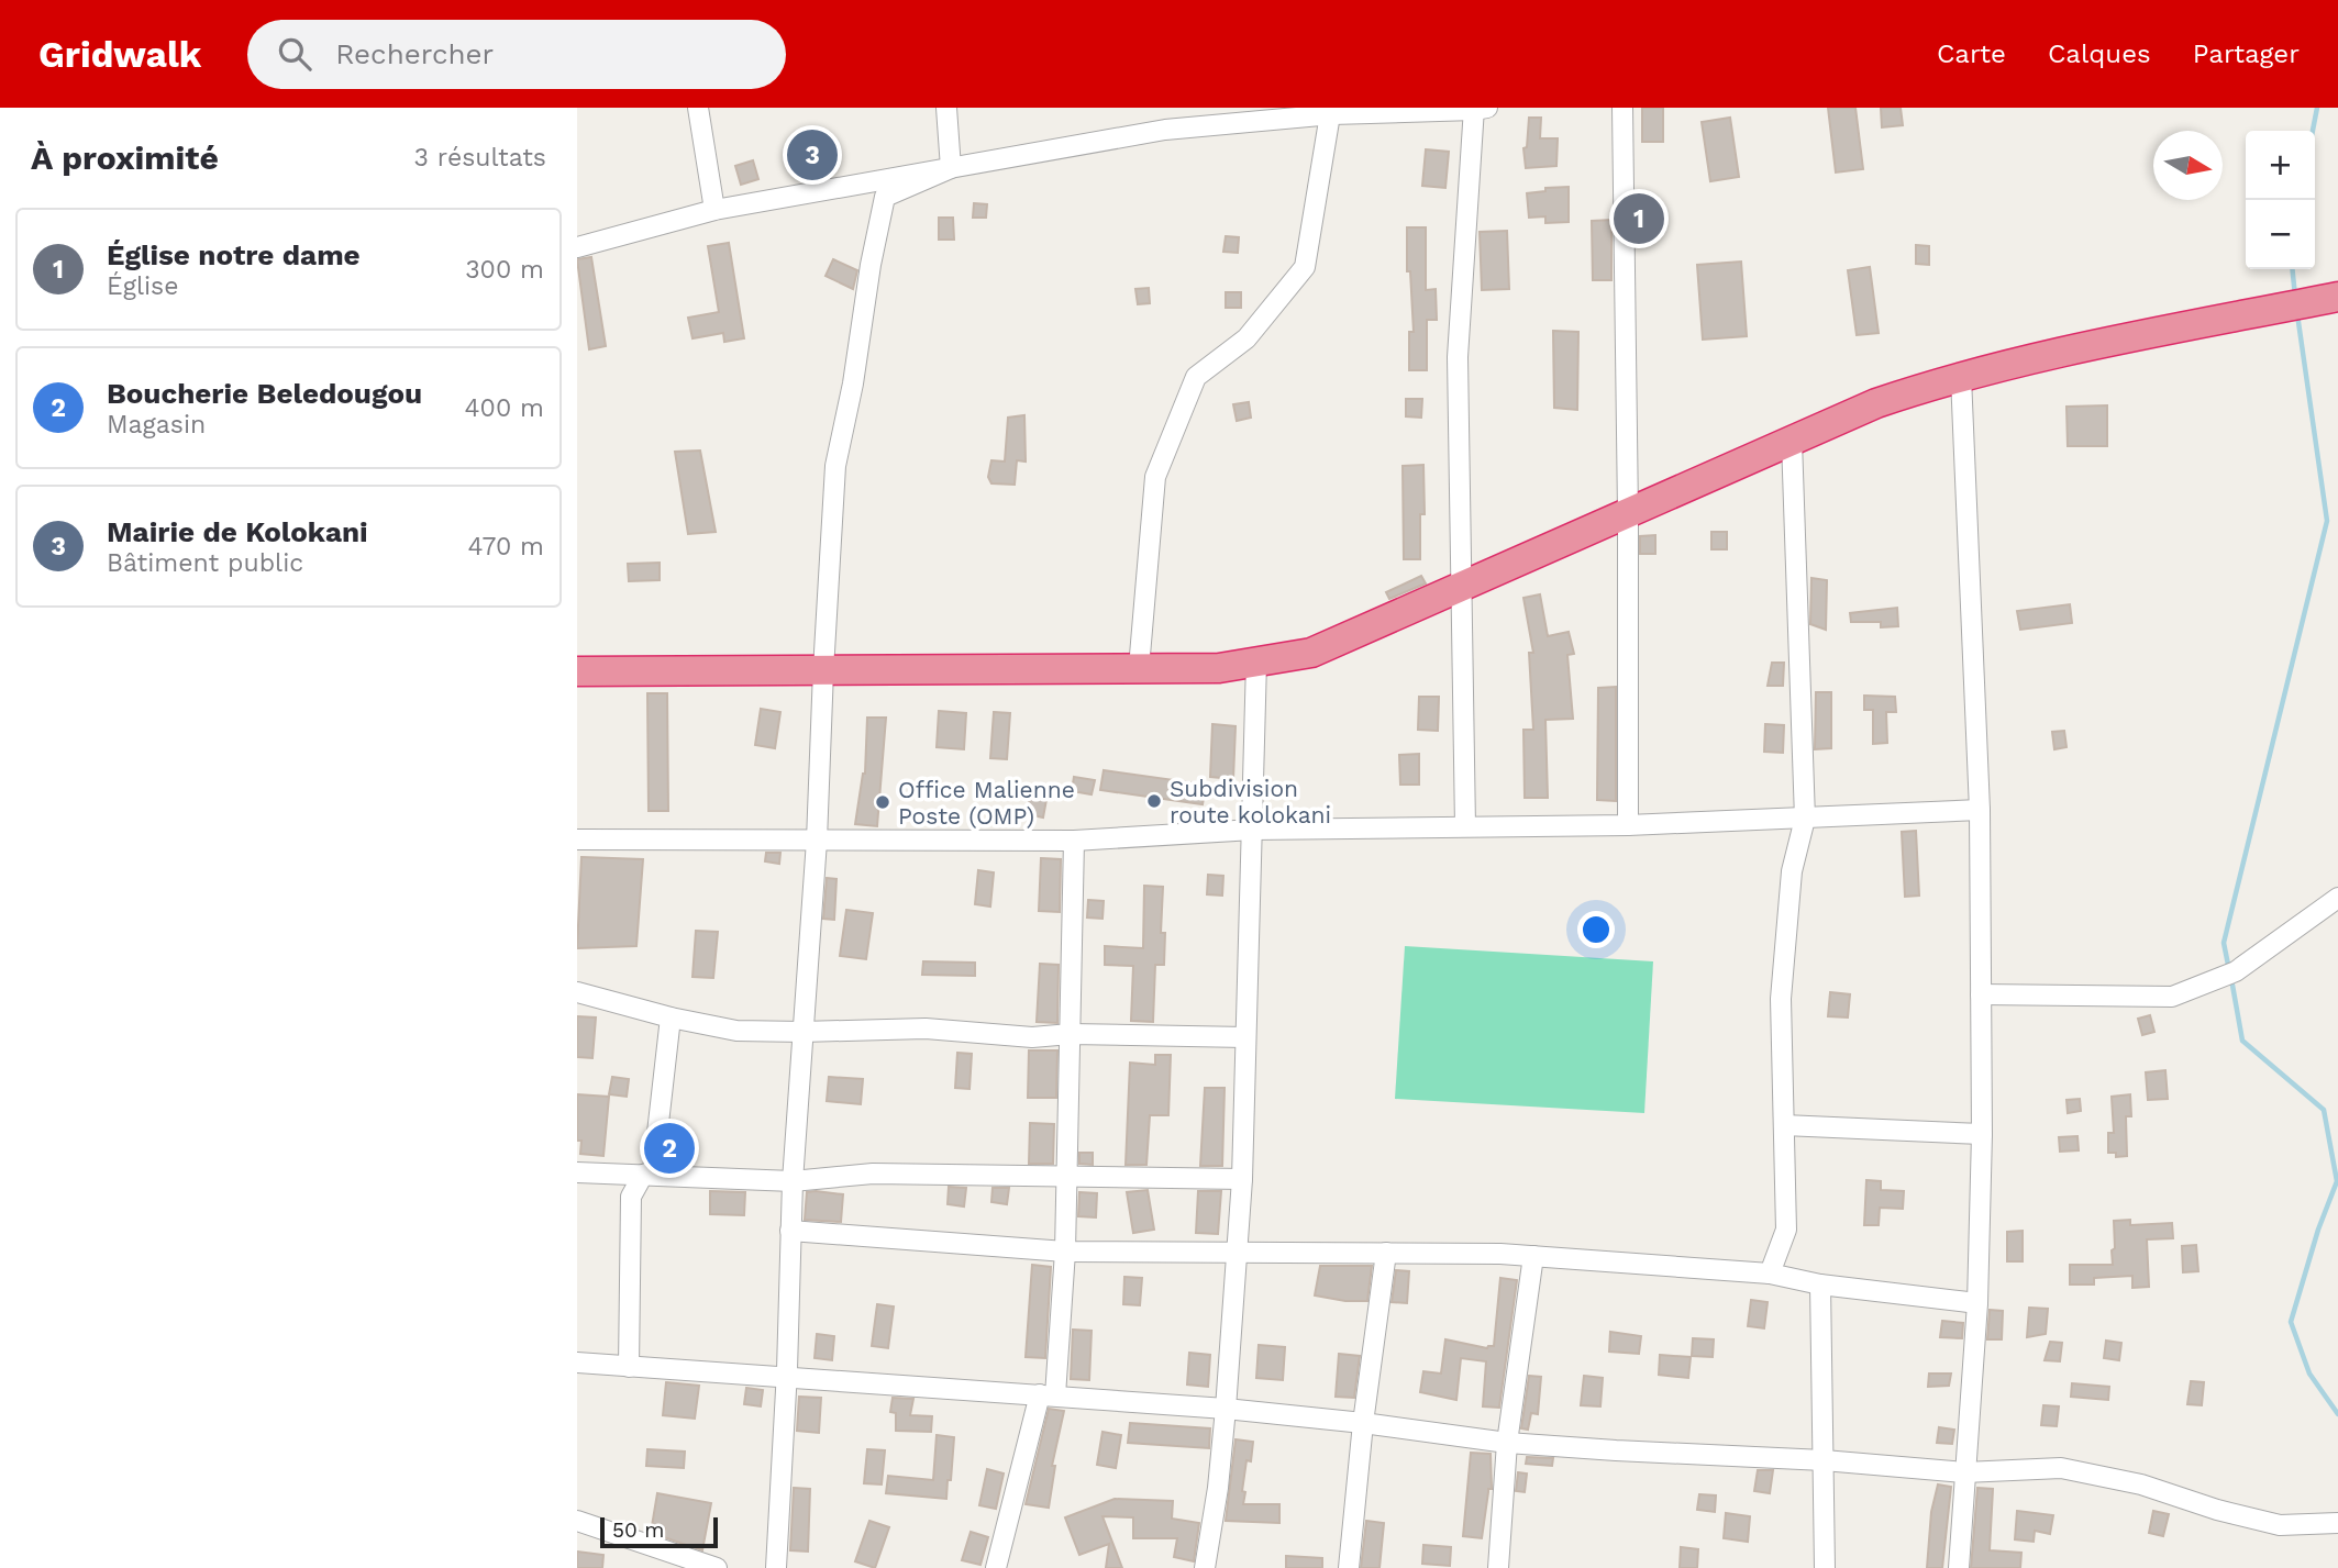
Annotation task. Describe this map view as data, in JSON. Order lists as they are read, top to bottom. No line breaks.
{"places":["Subdivision route kolokani","Office Malienne Poste (OMP)"],"scale_bar":"50 m","north":"right","page":{"header":"Gridwalk","search":"Rechercher","nav":["Carte","Calques","Partager"],"heading":["À proximité","3 résultats"],"pins":["3","1","2"],"map_buttons":["+","−"],"list":[{"mark":"1","name":"Église notre dame","note":"Église","value":"300 m"},{"mark":"2","name":"Boucherie Beledougou","note":"Magasin","value":"400 m"},{"mark":"3","name":"Mairie de Kolokani","note":"Bâtiment public","value":"470 m"}],"scale":"50 m"}}
